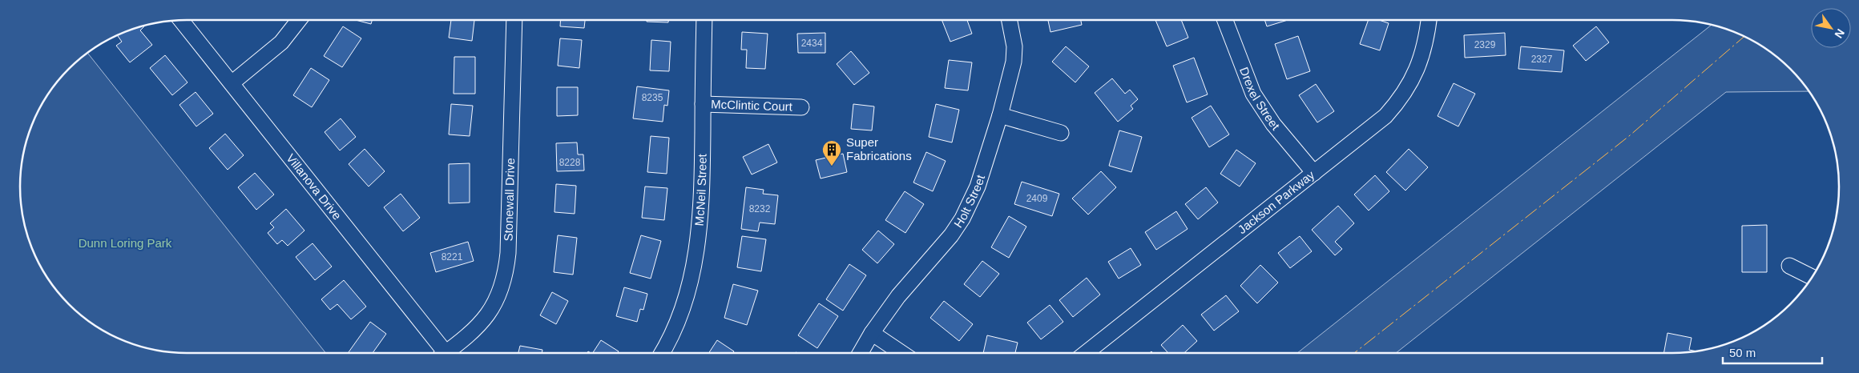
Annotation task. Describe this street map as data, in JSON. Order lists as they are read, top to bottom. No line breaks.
{"streets":{"street":["Drexel Street","McClintic Court","Villanova Drive","McNeil Street","Stonewall Drive","Holt Street","Jackson Parkway"]},"crossings":[["Drexel Street","Jackson Parkway"],["McClintic Court","McNeil Street"]],"parks":["Dunn Loring Park"],"places":{"building":["Super Fabrications"]},"house_numbers":["2434","2329","2327","8235","8228","2409","8232","8221"],"scale_bar":"50 m","north":"bottom right"}
